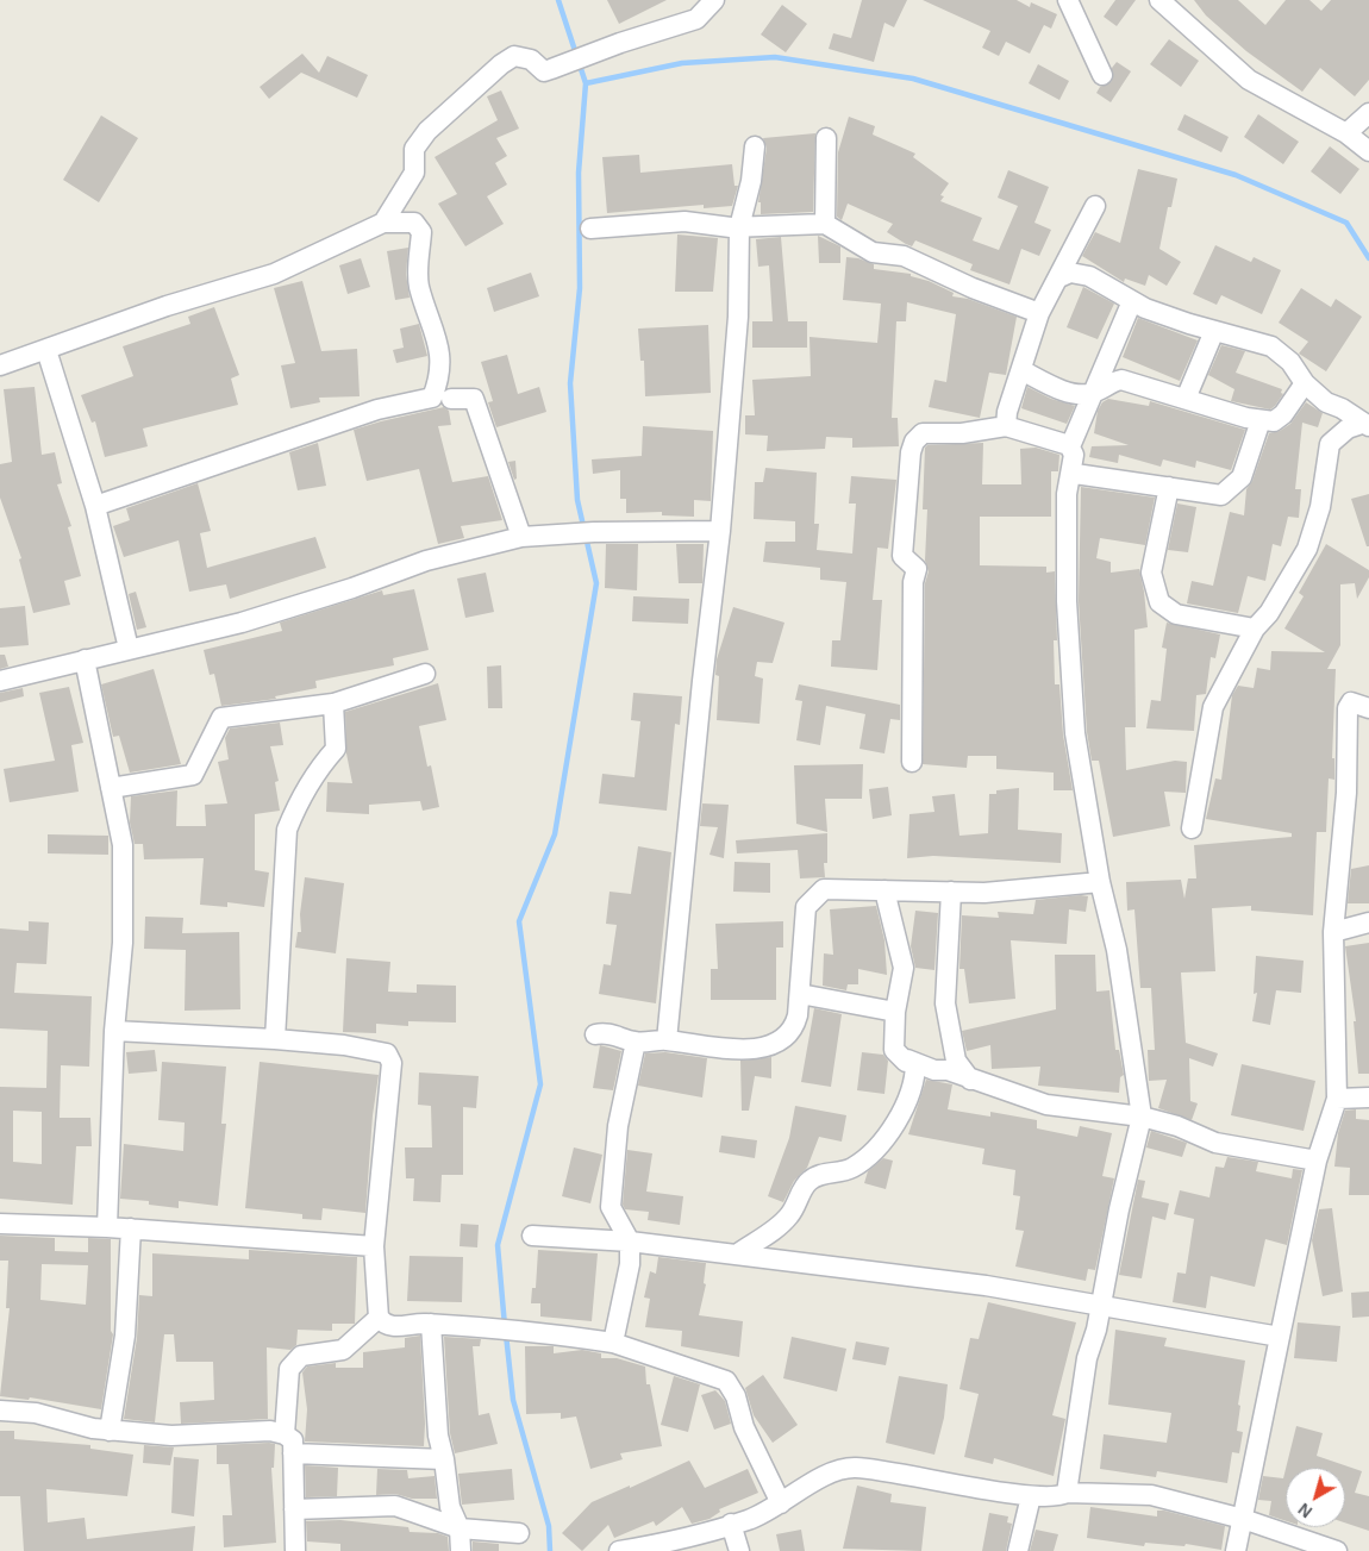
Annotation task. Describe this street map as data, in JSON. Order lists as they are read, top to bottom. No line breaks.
{"north":"bottom left"}
